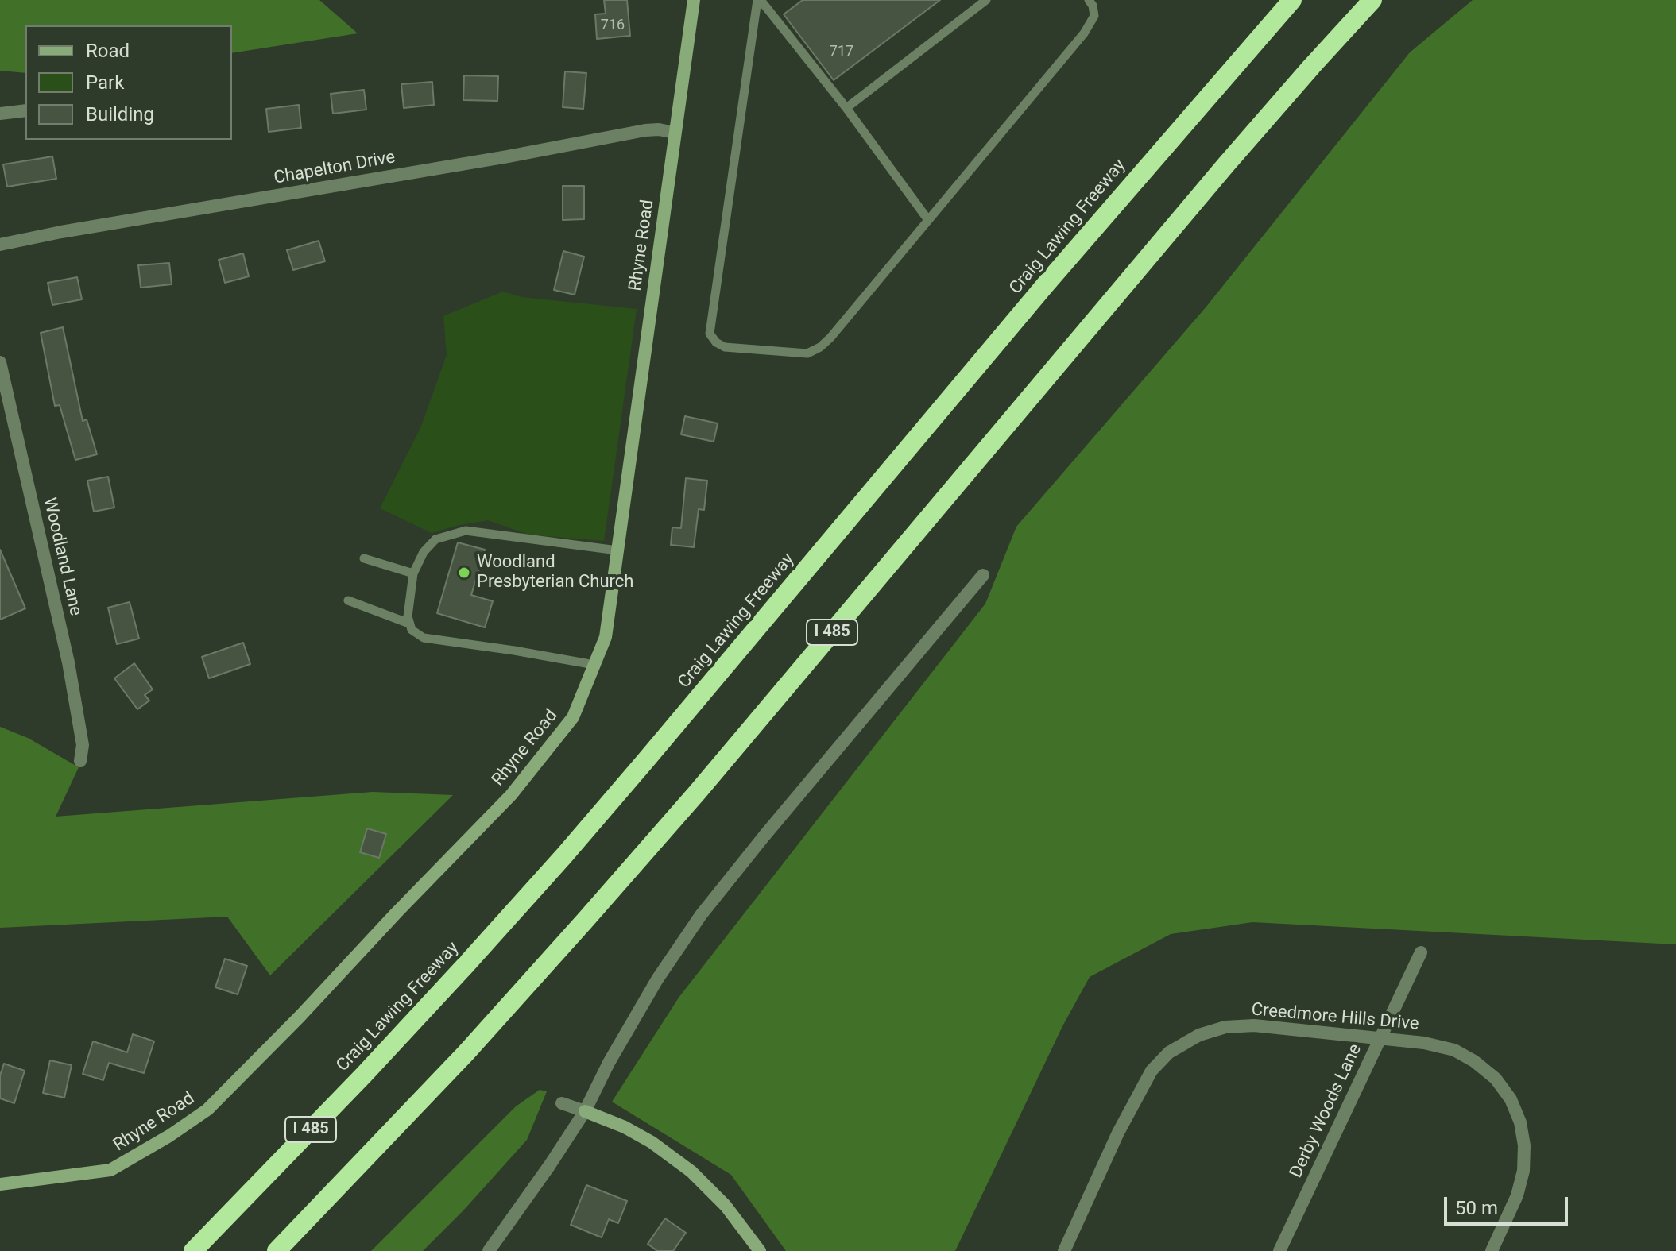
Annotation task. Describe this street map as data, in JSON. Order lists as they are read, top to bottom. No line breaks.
{"streets":{"highway":["Craig Lawing Freeway","I 485"],"street":["Chapelton Drive","Rhyne Road","Woodland Lane","Creedmore Hills Drive","Derby Woods Lane"]},"crossings":[["Chapelton Drive","Rhyne Road"],["Creedmore Hills Drive","Derby Woods Lane"]],"places":["Woodland Presbyterian Church"],"house_numbers":["716","717"],"legend":["Road","Park","Building"],"scale_bar":"50 m"}
